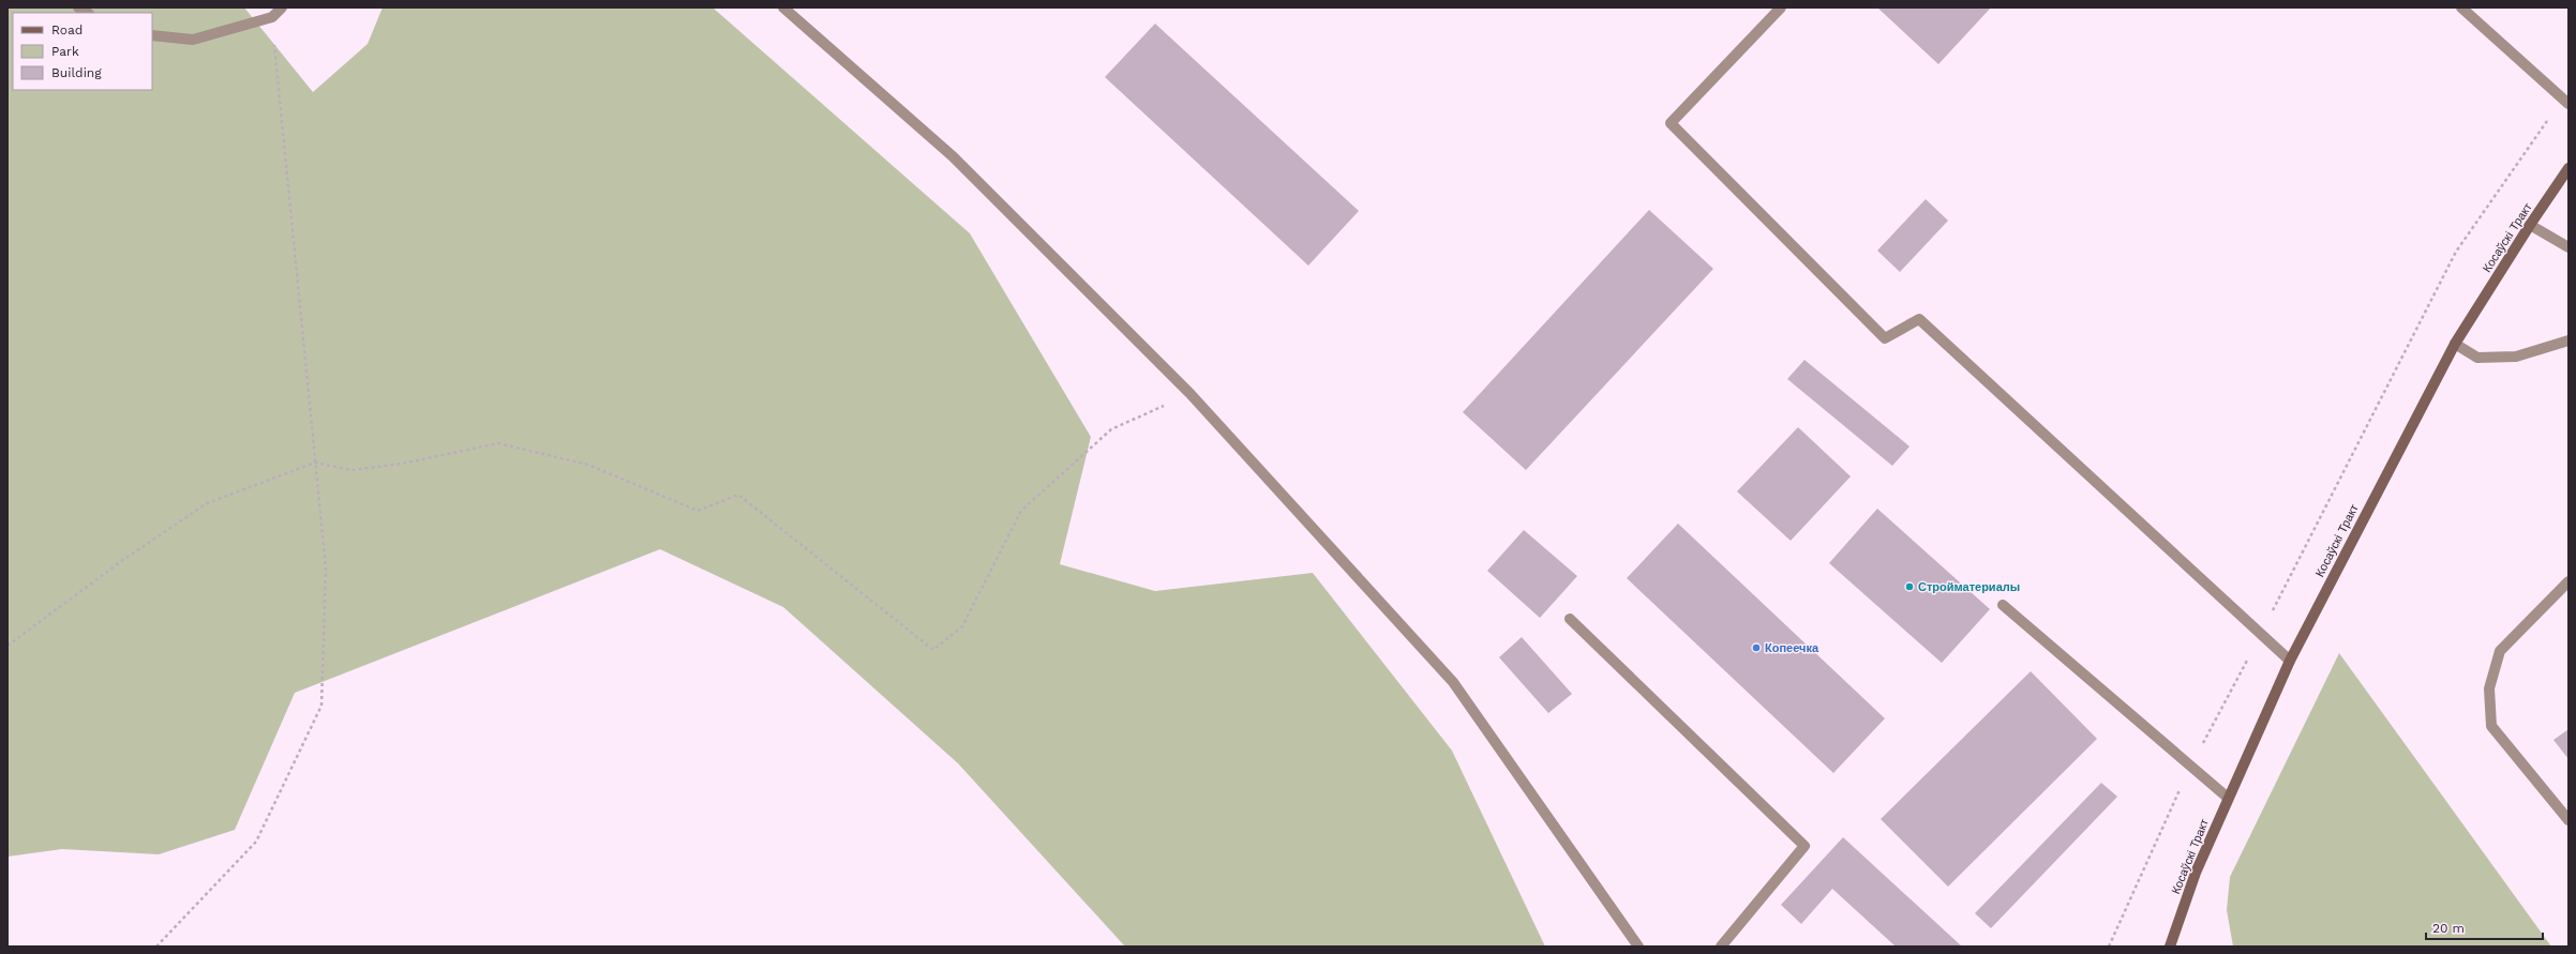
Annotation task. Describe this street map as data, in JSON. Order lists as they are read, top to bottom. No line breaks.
{"streets":{"main road":["Косаўскі Тракт"]},"places":["Стройматериалы","Копеечка"],"legend":["Road","Park","Building"],"scale_bar":"20 m"}
